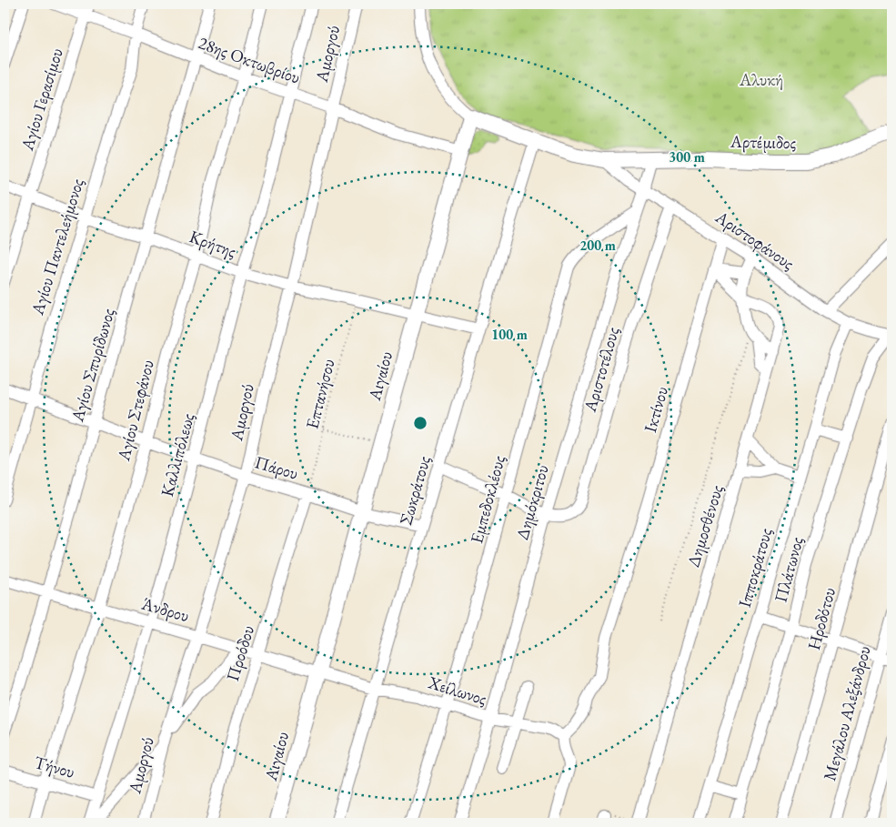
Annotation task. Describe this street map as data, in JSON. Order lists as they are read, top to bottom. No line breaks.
{"streets":{"main road":["Αρτέμιδος","Αιγαίου"],"street":["Αμοργού","28ης Οκτωβρίου","Αγίου Γερασίμου","Αριστοφάνους","Κρήτης","Αγίου Παντελεήμονος","Αγίου Σπυρίδωνος","Αριστοτέλους","Ικτίνου","Αγίου Στεφάνου","Καλλιπόλεως","Πάρου","Σωκράτους","Εμπεδοκλέους","Δημόκριτου","Δημοσθένους","Ιπποκράτους","Πλάτωνος","Άνδρου","Ηροδότου","Προόδου","Χείλωνος","Μεγάλου Αλεξάνδρου","Τήνου"],"path":["Επτανήσου"]},"crossings":[["Αμοργού","28ης Οκτωβρίου"],["Αμοργού","Κρήτης"],["Αμοργού","Πάρου"],["Αμοργού","Άνδρου"],["28ης Οκτωβρίου","Αγίου Γερασίμου"],["28ης Οκτωβρίου","Αγίου Παντελεήμονος"],["28ης Οκτωβρίου","Αγίου Σπυρίδωνος"],["28ης Οκτωβρίου","Αιγαίου"],["28ης Οκτωβρίου","Αγίου Στεφάνου"],["28ης Οκτωβρίου","Καλλιπόλεως"],["Αγίου Γερασίμου","Κρήτης"],["Αρτέμιδος","Αριστοφάνους"],["Αρτέμιδος","Αιγαίου"],["Αρτέμιδος","Σωκράτους"],["Αρτέμιδος","Δημόκριτου"],["Αριστοφάνους","Αριστοτέλους"],["Αριστοφάνους","Ικτίνου"],["Αριστοφάνους","Δημόκριτου"],["Αριστοφάνους","Ιπποκράτους"],["Αριστοφάνους","Πλάτωνος"],["Κρήτης","Αγίου Παντελεήμονος"],["Κρήτης","Αγίου Σπυρίδωνος"],["Κρήτης","Αιγαίου"],["Κρήτης","Επτανήσου"],["Κρήτης","Αγίου Στεφάνου"],["Κρήτης","Καλλιπόλεως"],["Κρήτης","Σωκράτους"],["Αγίου Παντελεήμονος","Πάρου"],["Αγίου Σπυρίδωνος","Πάρου"],["Αγίου Σπυρίδωνος","Άνδρου"],["Αριστοτέλους","Δημόκριτου"],["Αιγαίου","Πάρου"],["Αιγαίου","Άνδρου"],["Αιγαίου","Χείλωνος"],["Επτανήσου","Πάρου"],["Επτανήσου","Προόδου"],["Ικτίνου","Χείλωνος"],["Αγίου Στεφάνου","Πάρου"],["Αγίου Στεφάνου","Άνδρου"],["Αγίου Στεφάνου","Τήνου"],["Καλλιπόλεως","Πάρου"],["Καλλιπόλεως","Άνδρου"],["Καλλιπόλεως","Τήνου"],["Πάρου","Σωκράτους"],["Πάρου","Προόδου"],["Σωκράτους","Χείλωνος"],["Εμπεδοκλέους","Δημόκριτου"],["Εμπεδοκλέους","Χείλωνος"],["Δημόκριτου","Χείλωνος"],["Άνδρου","Προόδου"],["Άνδρου","Χείλωνος"]],"parks":["Αλυκή"],"rings":["300 m","200 m","100 m"]}
